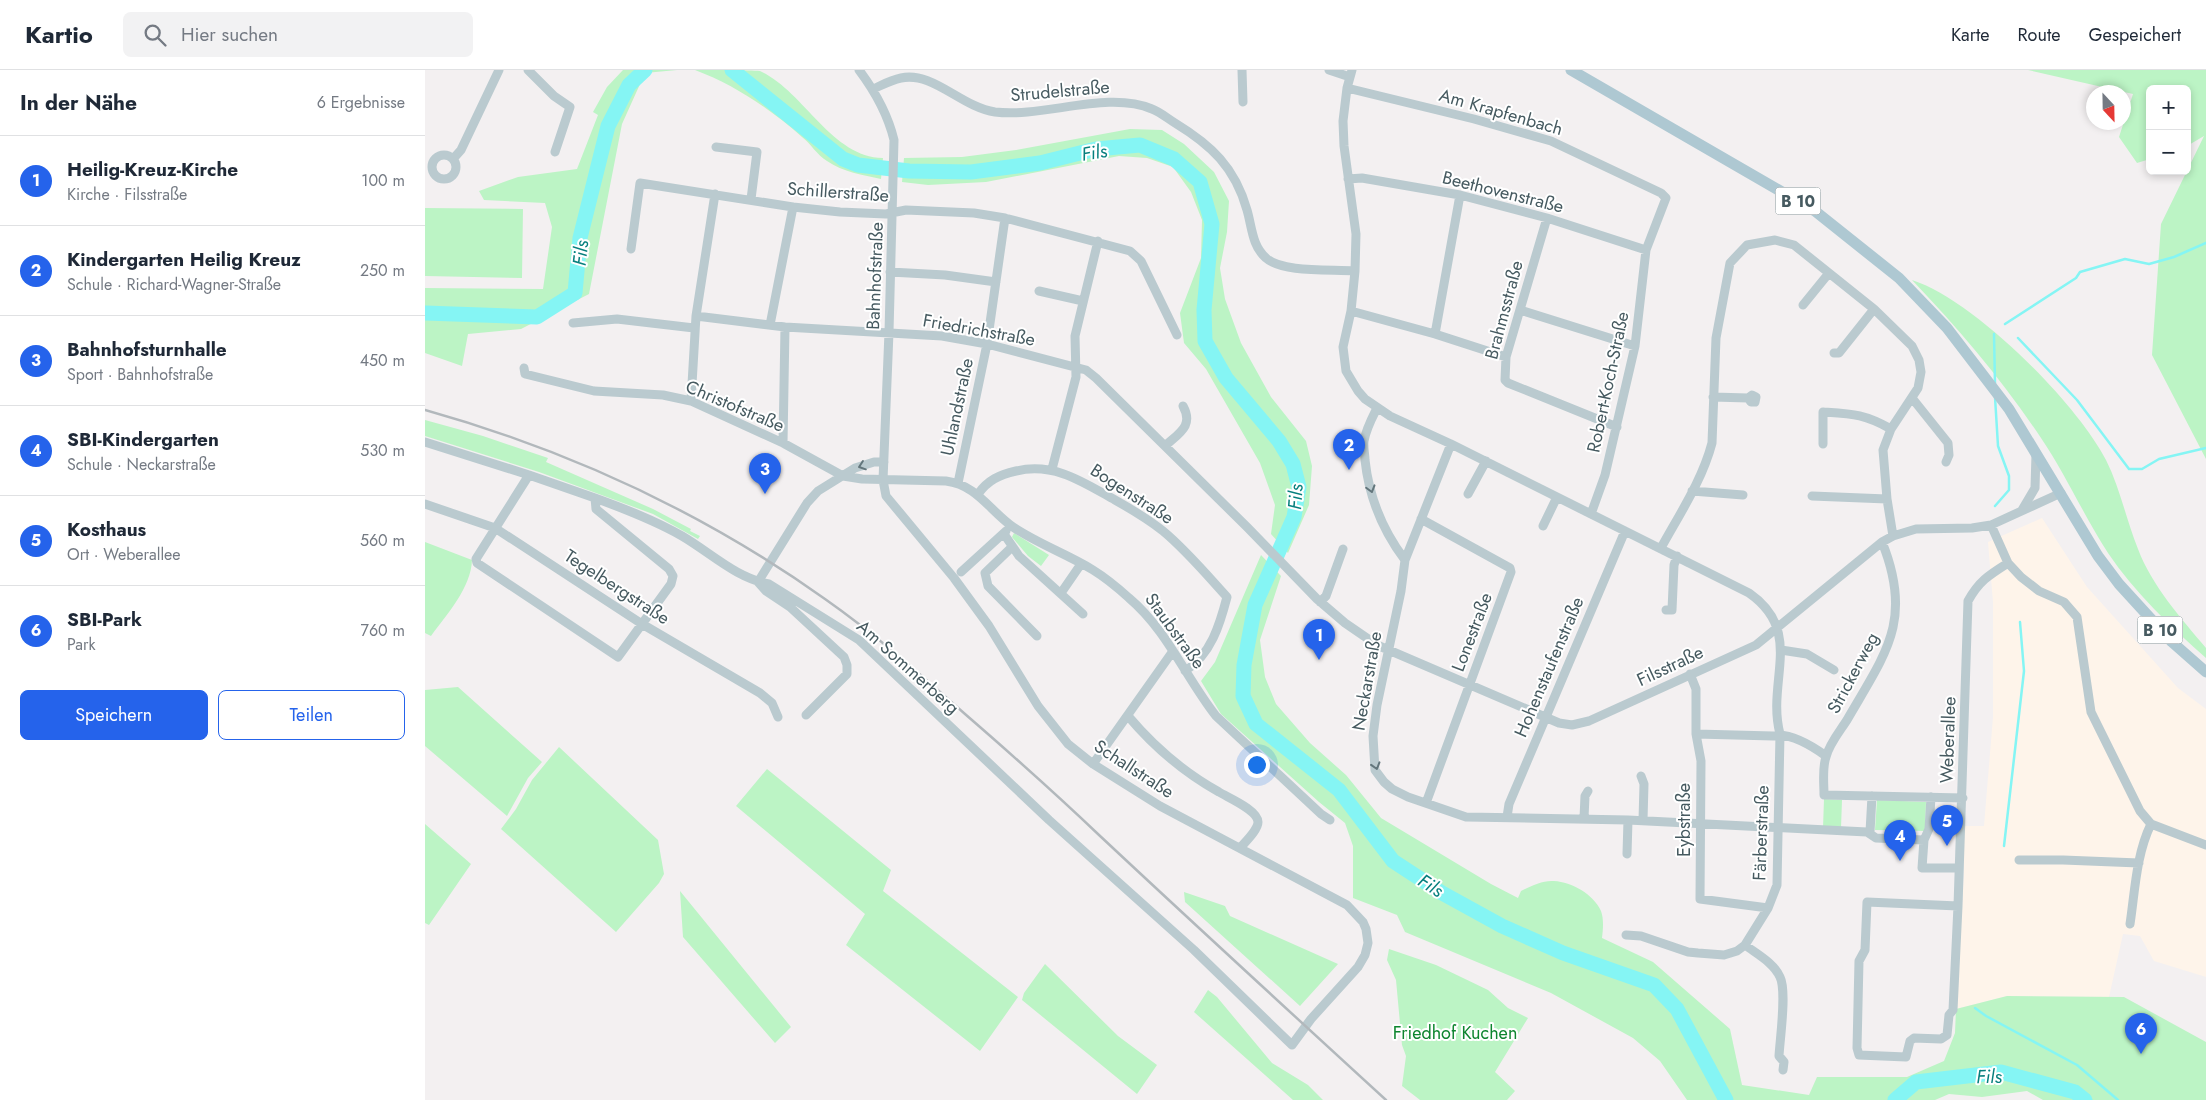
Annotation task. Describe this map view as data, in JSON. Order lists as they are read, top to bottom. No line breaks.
{"streets":{"main road":["B 10"],"street":["Strudelstraße","Am Krapfenbach","Schillerstraße","Beethovenstraße","Bahnhofstraße","Brahmsstraße","Friedrichstraße","Robert-Koch-Straße","Christofstraße","Uhlandstraße","Bogenstraße","Tegelbergstraße","Staubstraße","Lonestraße","Filsstraße","Am Sommerberg","Hohenstaufenstraße","Strickerweg","Neckarstraße","Weberallee","Schallstraße","Eybstraße","Färberstraße"]},"crossings":[["Strudelstraße","Bahnhofstraße"],["Am Krapfenbach","Robert-Koch-Straße"],["Schillerstraße","Bahnhofstraße"],["Schillerstraße","Uhlandstraße"],["Beethovenstraße","Brahmsstraße"],["Beethovenstraße","Robert-Koch-Straße"],["B 10","Filsstraße"],["Bahnhofstraße","Friedrichstraße"],["Bahnhofstraße","Staubstraße"],["Bahnhofstraße","Schallstraße"],["Brahmsstraße","Robert-Koch-Straße"],["Friedrichstraße","Uhlandstraße"],["Friedrichstraße","Filsstraße"],["Uhlandstraße","Staubstraße"],["Bogenstraße","Staubstraße"],["Staubstraße","Schallstraße"],["Lonestraße","Filsstraße"],["Lonestraße","Neckarstraße"],["Filsstraße","Hohenstaufenstraße"],["Filsstraße","Strickerweg"],["Filsstraße","Neckarstraße"],["Filsstraße","Eybstraße"],["Filsstraße","Färberstraße"],["Am Sommerberg","Schallstraße"],["Hohenstaufenstraße","Neckarstraße"],["Neckarstraße","Eybstraße"],["Neckarstraße","Färberstraße"],["Eybstraße","Färberstraße"]],"water":["Fils"],"parks":["Friedhof Kuchen"],"north":"bottom","page":{"header":"Kartio","search":"Hier suchen","nav":["Karte","Route","Gespeichert"],"heading":["In der Nähe","6 Ergebnisse"],"map_buttons":["+","−"],"list":[{"mark":"1","name":"Heilig-Kreuz-Kirche","note":"Kirche · Filsstraße","value":"100 m"},{"mark":"2","name":"Kindergarten Heilig Kreuz","note":"Schule · Richard-Wagner-Straße","value":"250 m"},{"mark":"3","name":"Bahnhofsturnhalle","note":"Sport · Bahnhofstraße","value":"450 m"},{"mark":"4","name":"SBI-Kindergarten","note":"Schule · Neckarstraße","value":"530 m"},{"mark":"5","name":"Kosthaus","note":"Ort · Weberallee","value":"560 m"},{"mark":"6","name":"SBI-Park","note":"Park","value":"760 m"}],"pins":["2","3","1","5","4","6"],"buttons":["Speichern","Teilen"]}}
